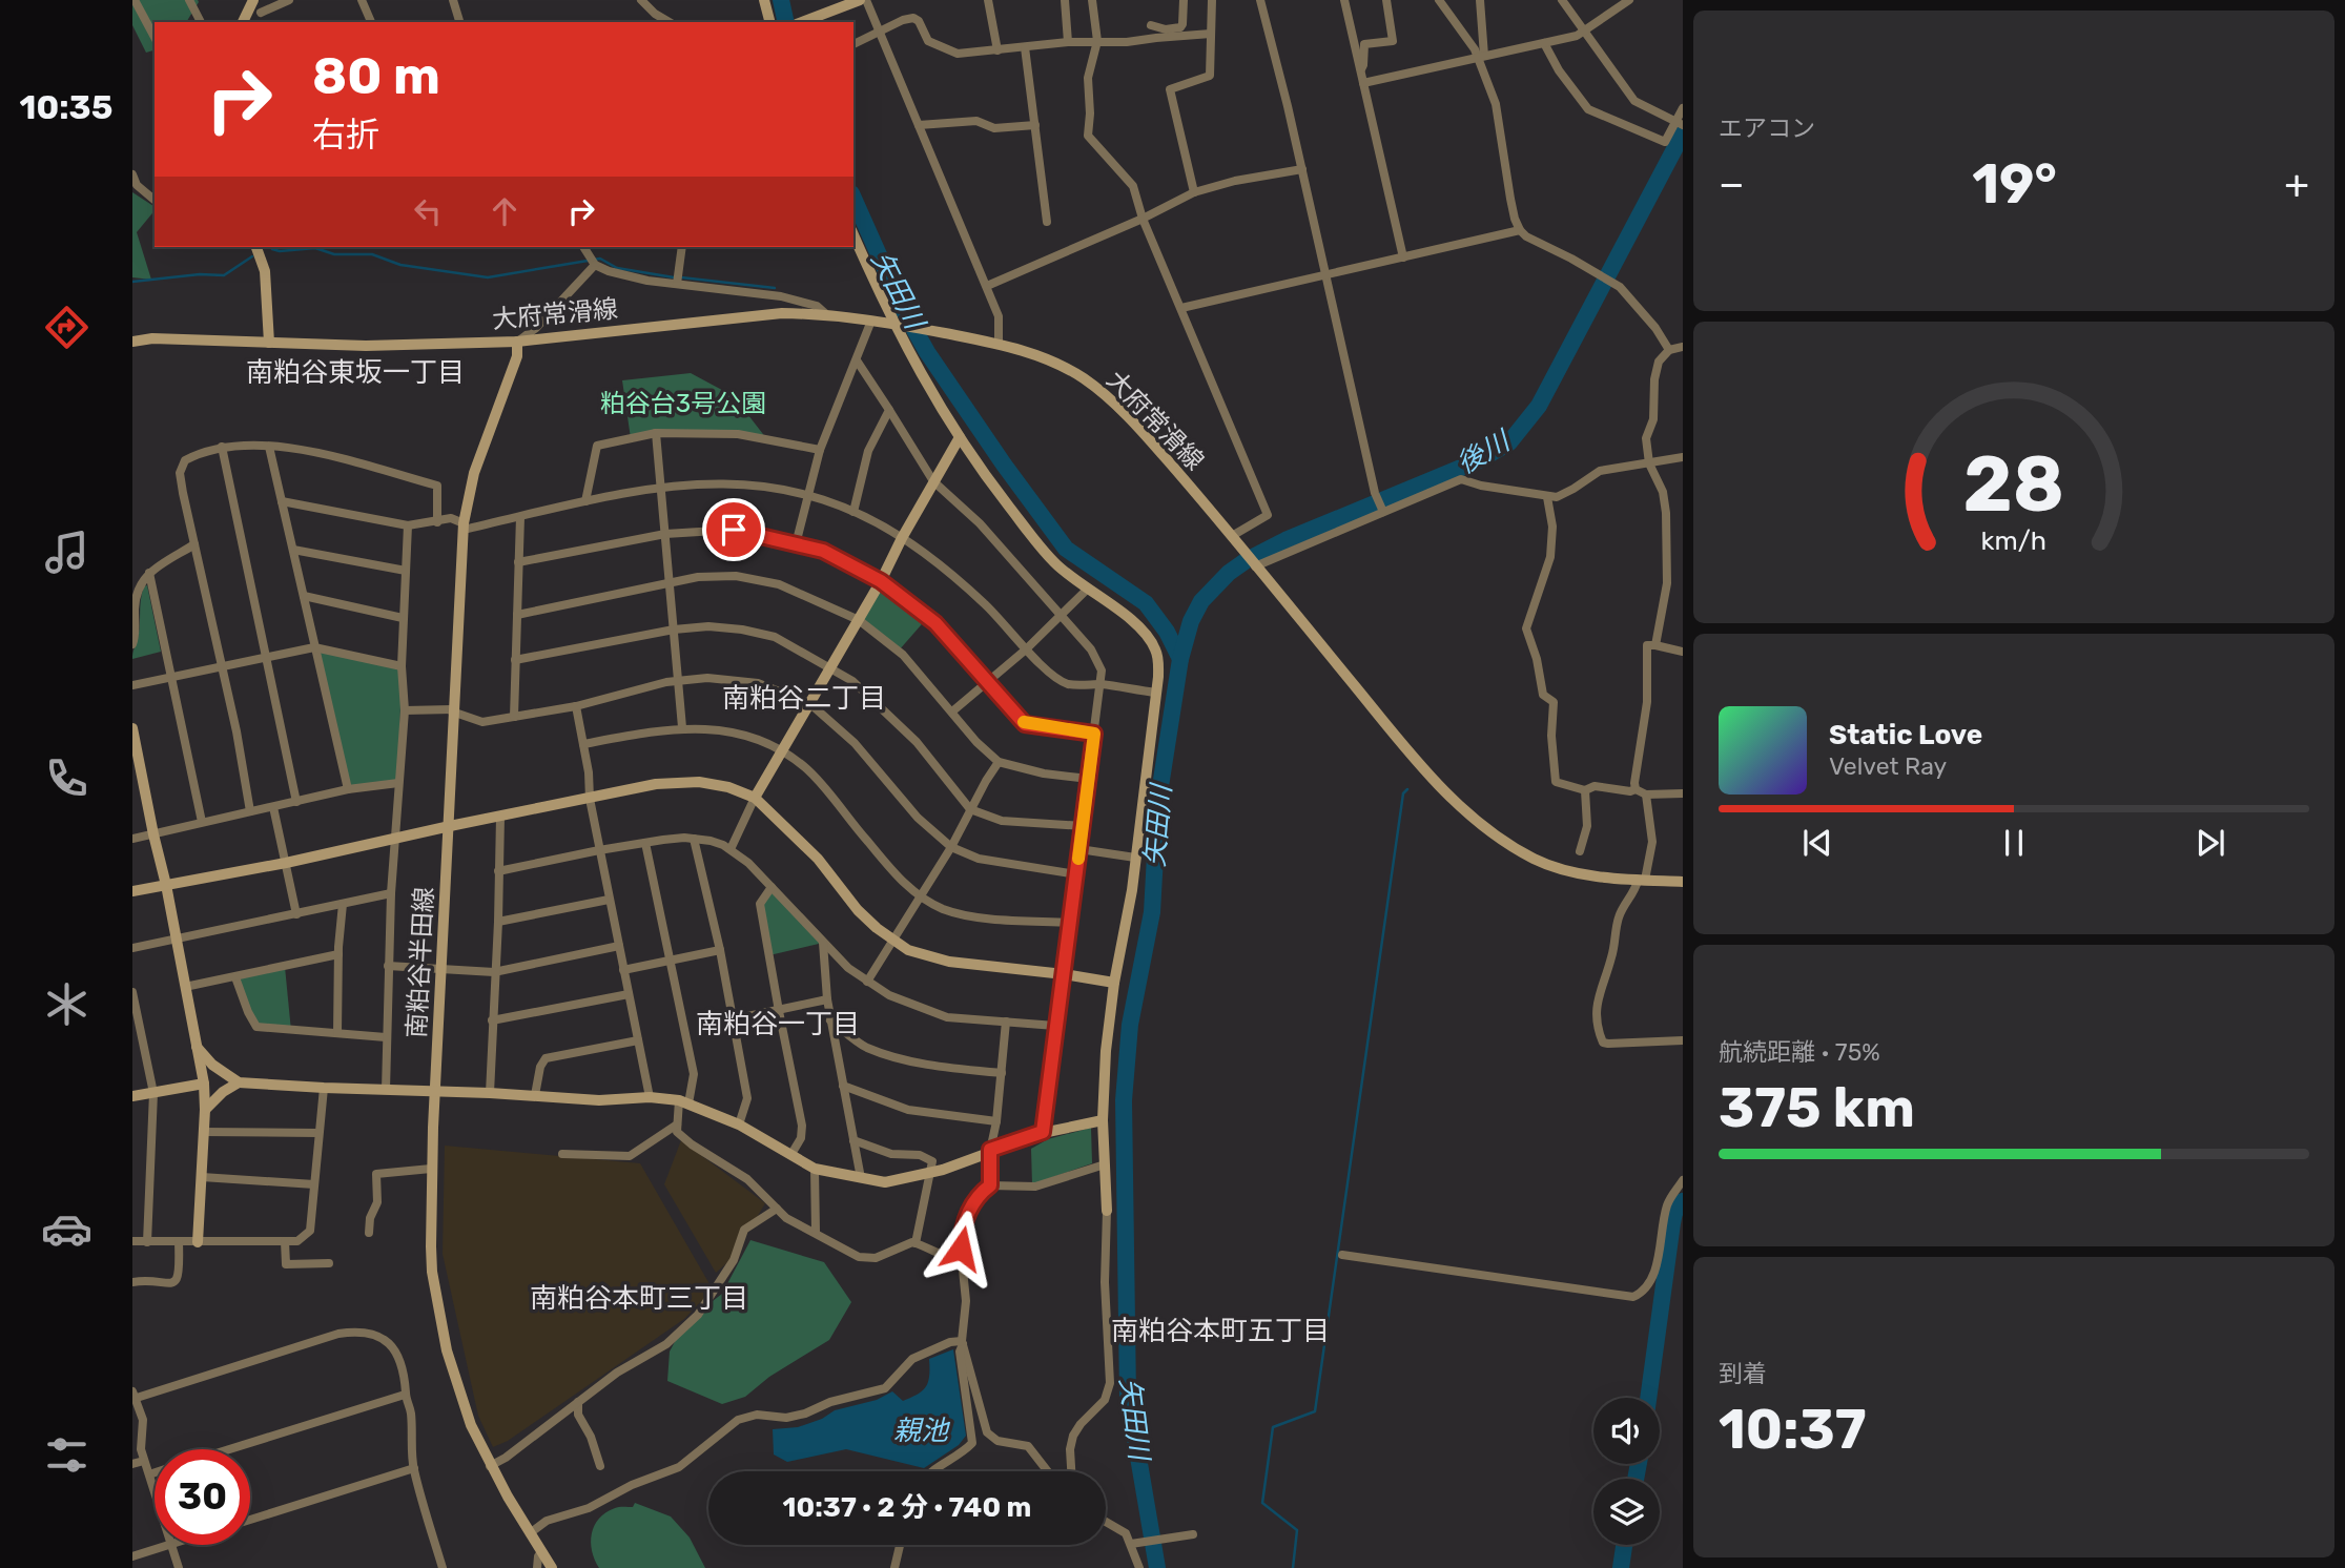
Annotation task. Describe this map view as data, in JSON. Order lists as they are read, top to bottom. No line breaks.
{"streets":{"street":["大府常滑線","南粕谷半田線"]},"crossings":[["大府常滑線","南粕谷半田線"]],"districts":["南粕谷東坂一丁目","南粕谷二丁目","南粕谷一丁目","南粕谷本町三丁目","南粕谷本町五丁目"],"water":["矢田川","後川","親池"],"parks":["粕谷台3号公園"],"page":{"tabs":"10:35","tile":["エアコン",["航続距離 · 75%","375 km"],["到着","10:37"]],"turn":["80 m","右折"],"heat":["−","19°","+"],"song":["Static Love","Velvet Ray"],"limit":"30","trip":"10:37 · 2 分 · 740 m","gauge":["28","km/h"]}}
